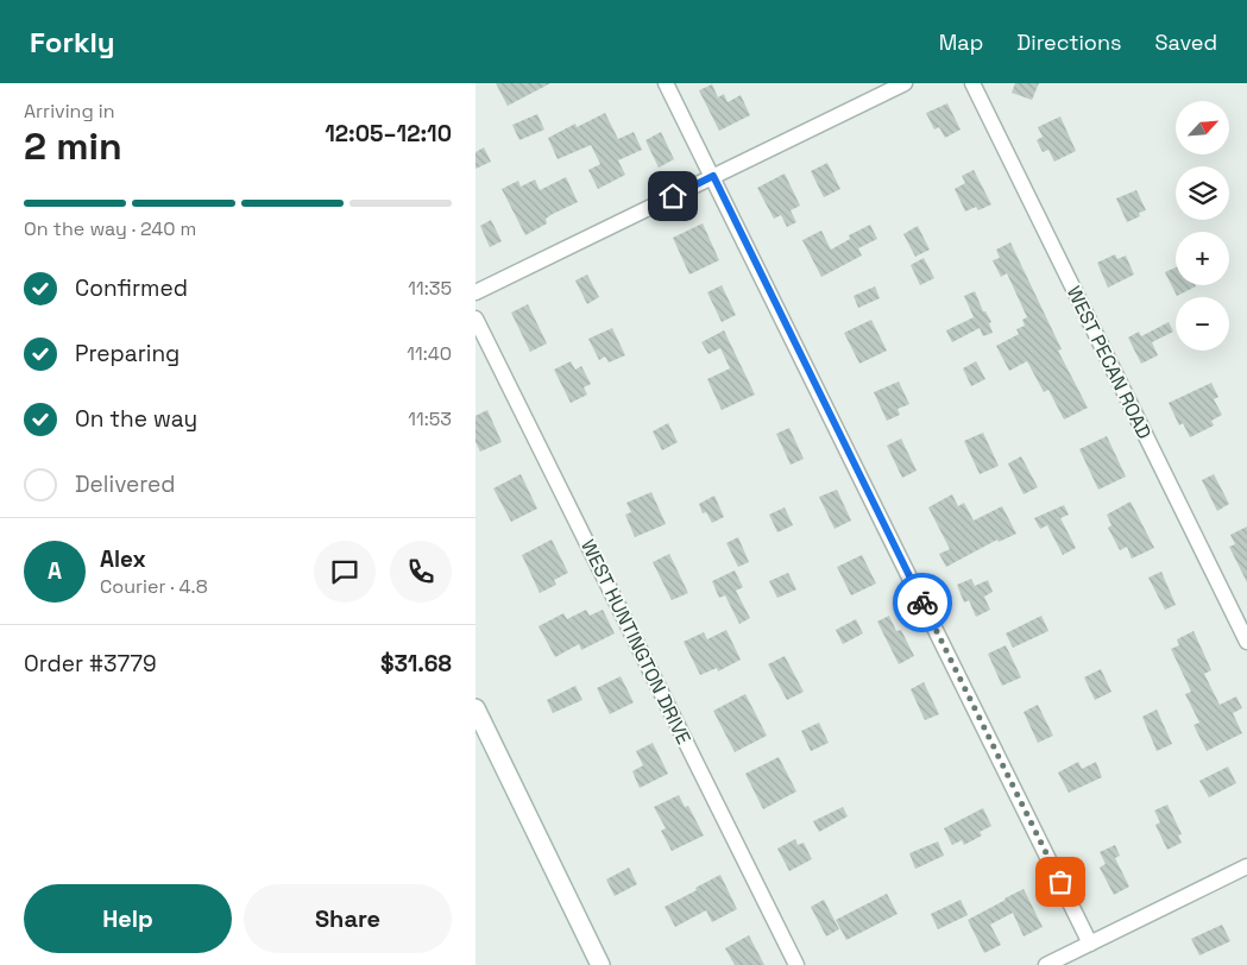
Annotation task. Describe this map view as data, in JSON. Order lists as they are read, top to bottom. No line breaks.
{"streets":{"street":["WEST PECAN ROAD","WEST HUNTINGTON DRIVE"]},"north":"top right","page":{"header":"Forkly","nav":["Map","Directions","Saved"],"heading":["2 min","Arriving in","12:05–12:10"],"panel":["Alex","Courier · 4.8","Order #3779","$31.68"],"map_buttons":["+","−"],"bar":"On the way · 240 m","list":[["Confirmed","11:35"],["Preparing","11:40"],["On the way","11:53"],"Delivered"],"round":"A","buttons":["Help","Share"]}}
